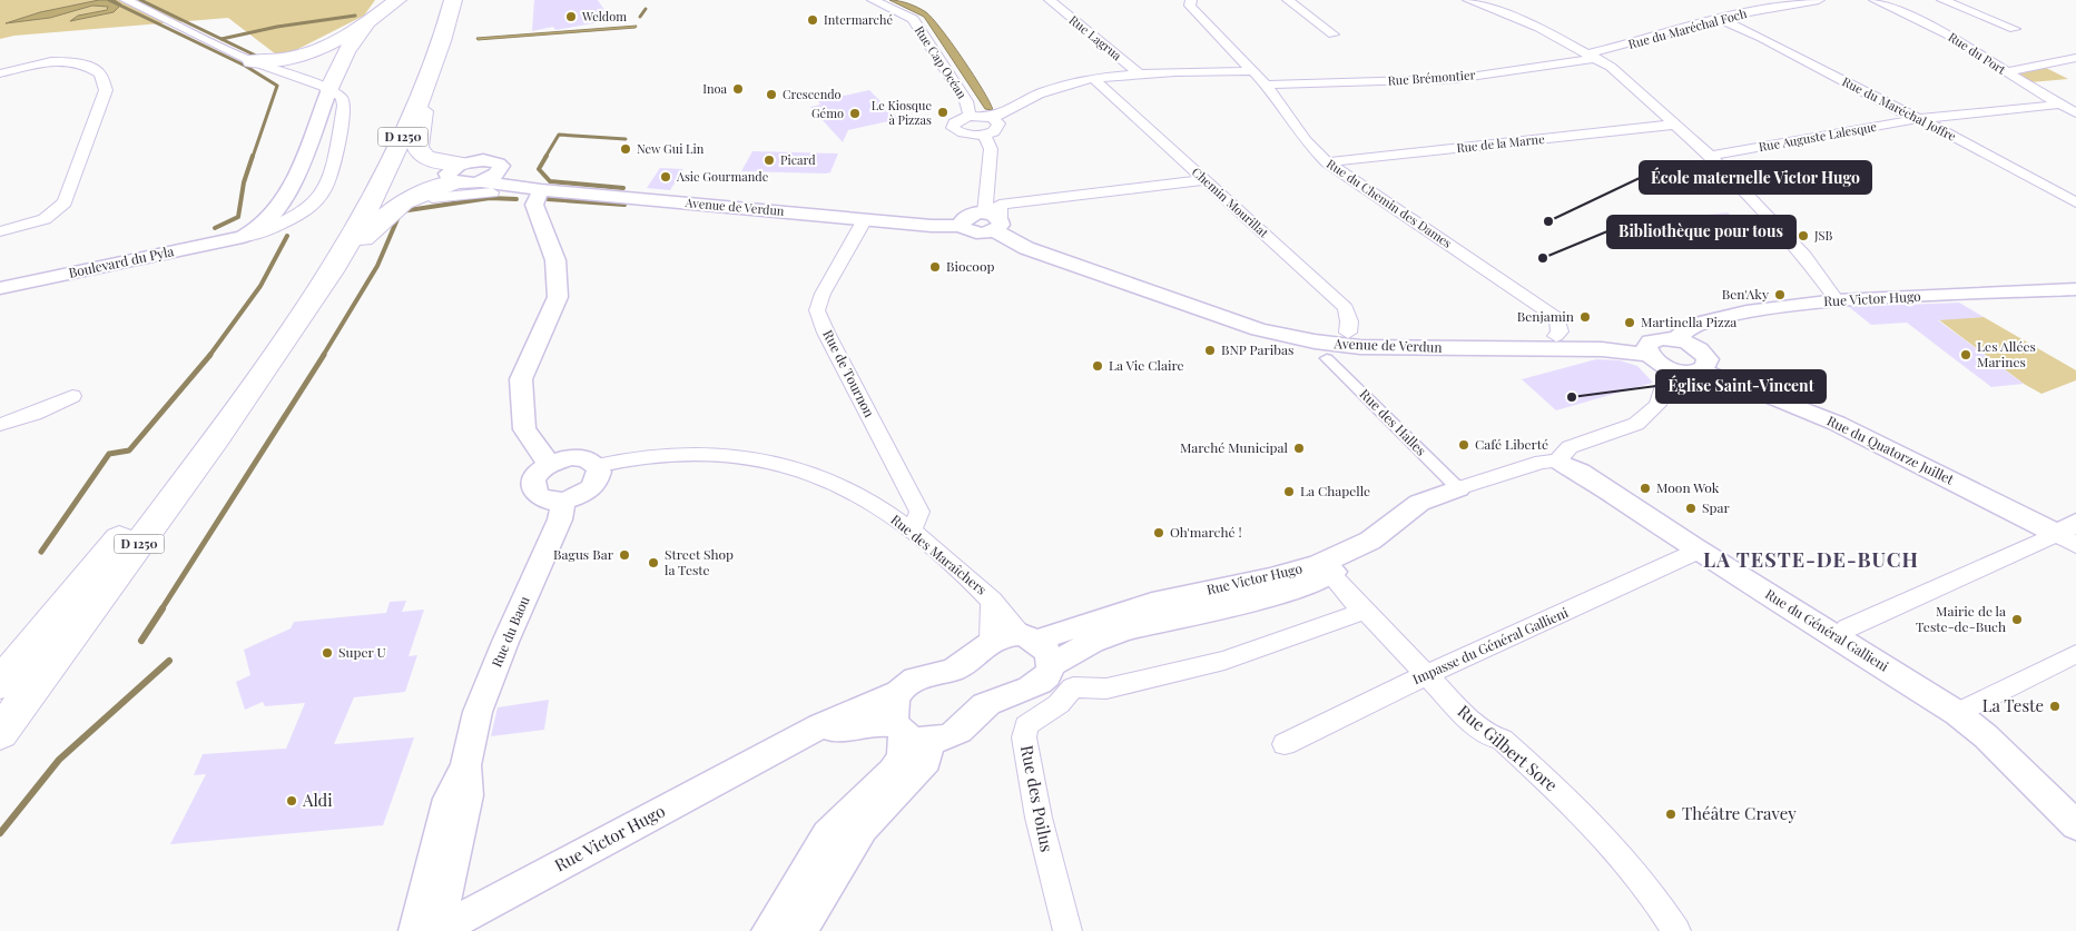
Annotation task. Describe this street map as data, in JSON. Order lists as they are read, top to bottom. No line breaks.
{"streets":{"main road":["D 1250"],"street":["Rue du Maréchal Foch","Rue Lagrua","Rue du Port","Rue Cap Océan","Rue Brémontier","Rue du Maréchal Joffre","Rue Auguste Lalesque","Rue de la Marne","Chemin Mourillat","Rue du Chemin des Dames","Avenue de Verdun","Boulevard du Pyla","Rue Victor Hugo","Rue de Tournon","Rue des Halles","Rue du Quatorze Juillet","Rue des Maraîchers","Rue du Général Gallieni","Rue du Baou","Impasse du Général Gallieni","Rue Gilbert Sore","Rue des Poilus"]},"crossings":[["Rue du Maréchal Foch","Rue Brémontier"],["Rue du Maréchal Foch","Rue du Maréchal Joffre"],["Rue du Port","Rue Auguste Lalesque"],["Rue Brémontier","Rue du Chemin des Dames"],["Rue du Maréchal Joffre","Rue Auguste Lalesque"],["Rue de la Marne","Rue du Chemin des Dames"],["Chemin Mourillat","Avenue de Verdun"],["Rue du Chemin des Dames","Avenue de Verdun"],["Avenue de Verdun","Rue de Tournon"],["Rue Victor Hugo","Rue des Halles"],["Rue Victor Hugo","Rue des Maraîchers"],["Rue Victor Hugo","Rue du Général Gallieni"],["Rue Victor Hugo","Rue du Baou"],["Rue Victor Hugo","Rue Gilbert Sore"],["Rue de Tournon","Rue des Maraîchers"],["Rue des Maraîchers","Rue du Baou"],["Rue du Général Gallieni","Impasse du Général Gallieni"],["Impasse du Général Gallieni","Rue Gilbert Sore"],["Rue Gilbert Sore","Rue des Poilus"]],"districts":["LA TESTE-DE-BUCH"],"places":["Weldom","Intermarché","Inoa","Crescendo","Le Kiosque à Pizzas","Gémo","New Gui Lin","Picard","Asie Gourmande","École maternelle Victor Hugo","JSB","Bibliothèque pour tous","Biocoop","Ben'Aky","Benjamin","Martinella Pizza","BNP Paribas","Les Allées Marines","La Vie Claire","Église Saint-Vincent","Café Liberté","Marché Municipal","Moon Wok","La Chapelle","Spar","Oh'marché !","Bagus Bar","Street Shop la Teste","Mairie de la Teste-de-Buch","Super U","La Teste","Aldi","Théâtre Cravey"]}
